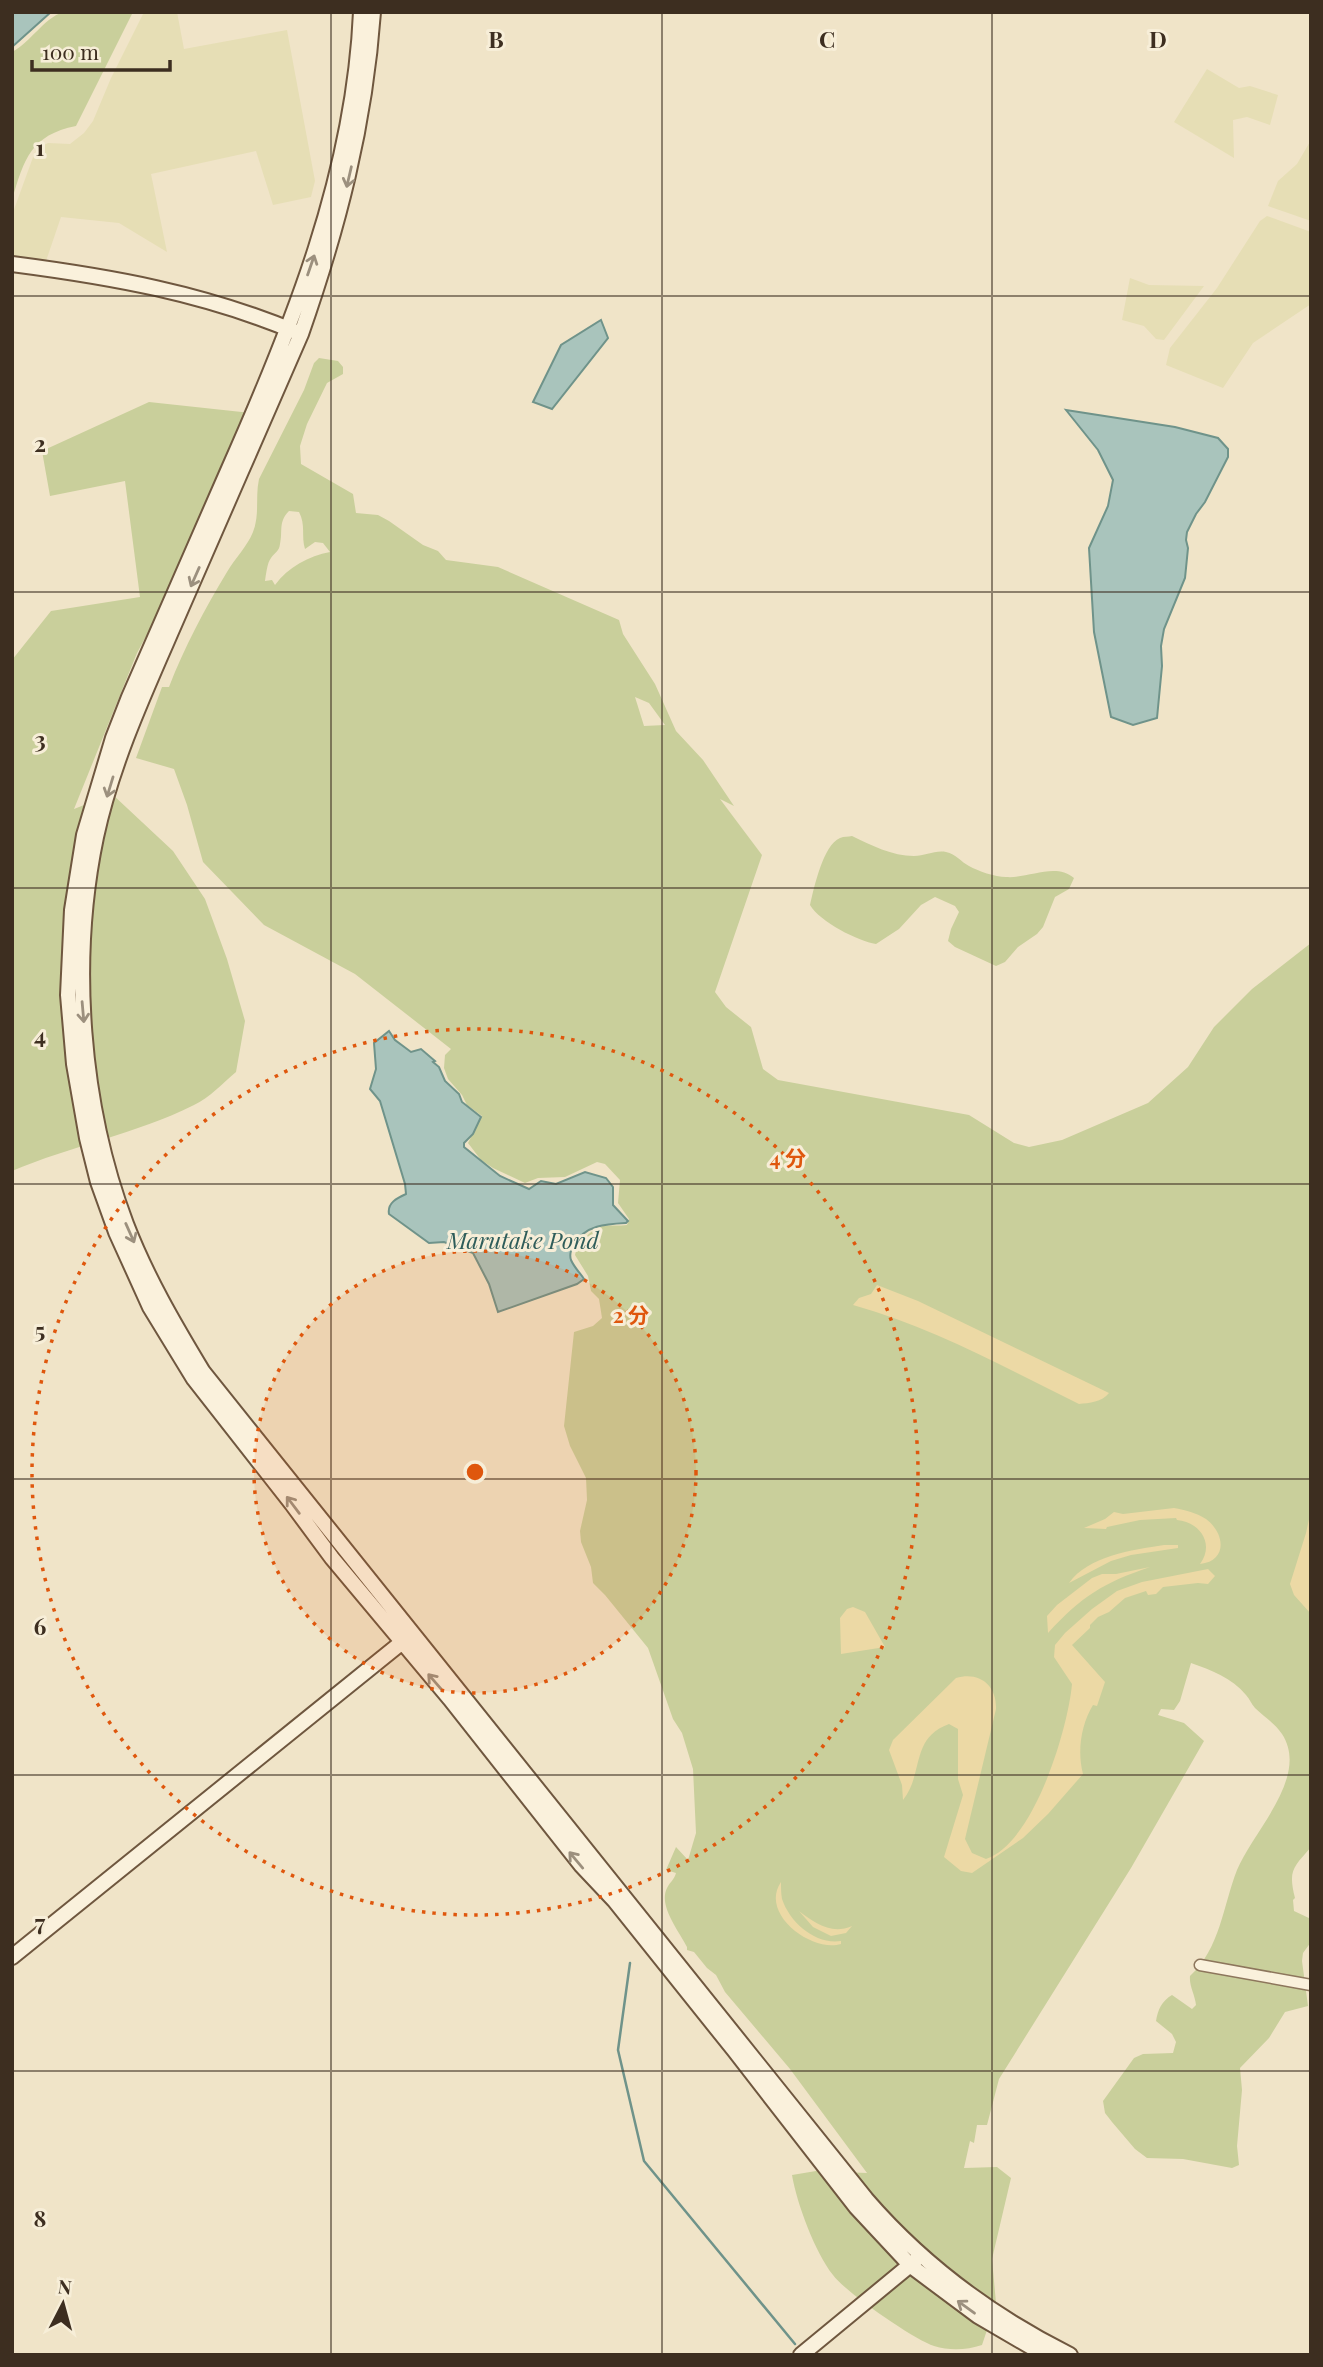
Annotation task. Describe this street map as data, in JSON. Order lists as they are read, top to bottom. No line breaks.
{"water":["Marutake Pond"],"scale_bar":"100 m","north":"top","grid":{"columns":["B","C","D"],"rows":["1","2","3","4","5","6","7","8"]},"rings":["4 分","2 分"]}
